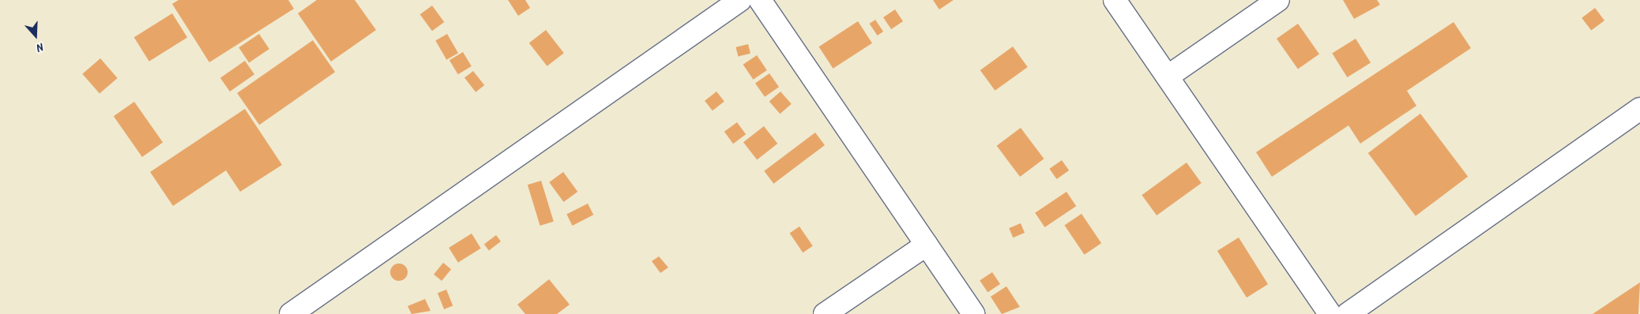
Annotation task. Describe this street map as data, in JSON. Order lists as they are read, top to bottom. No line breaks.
{"north":"bottom"}
